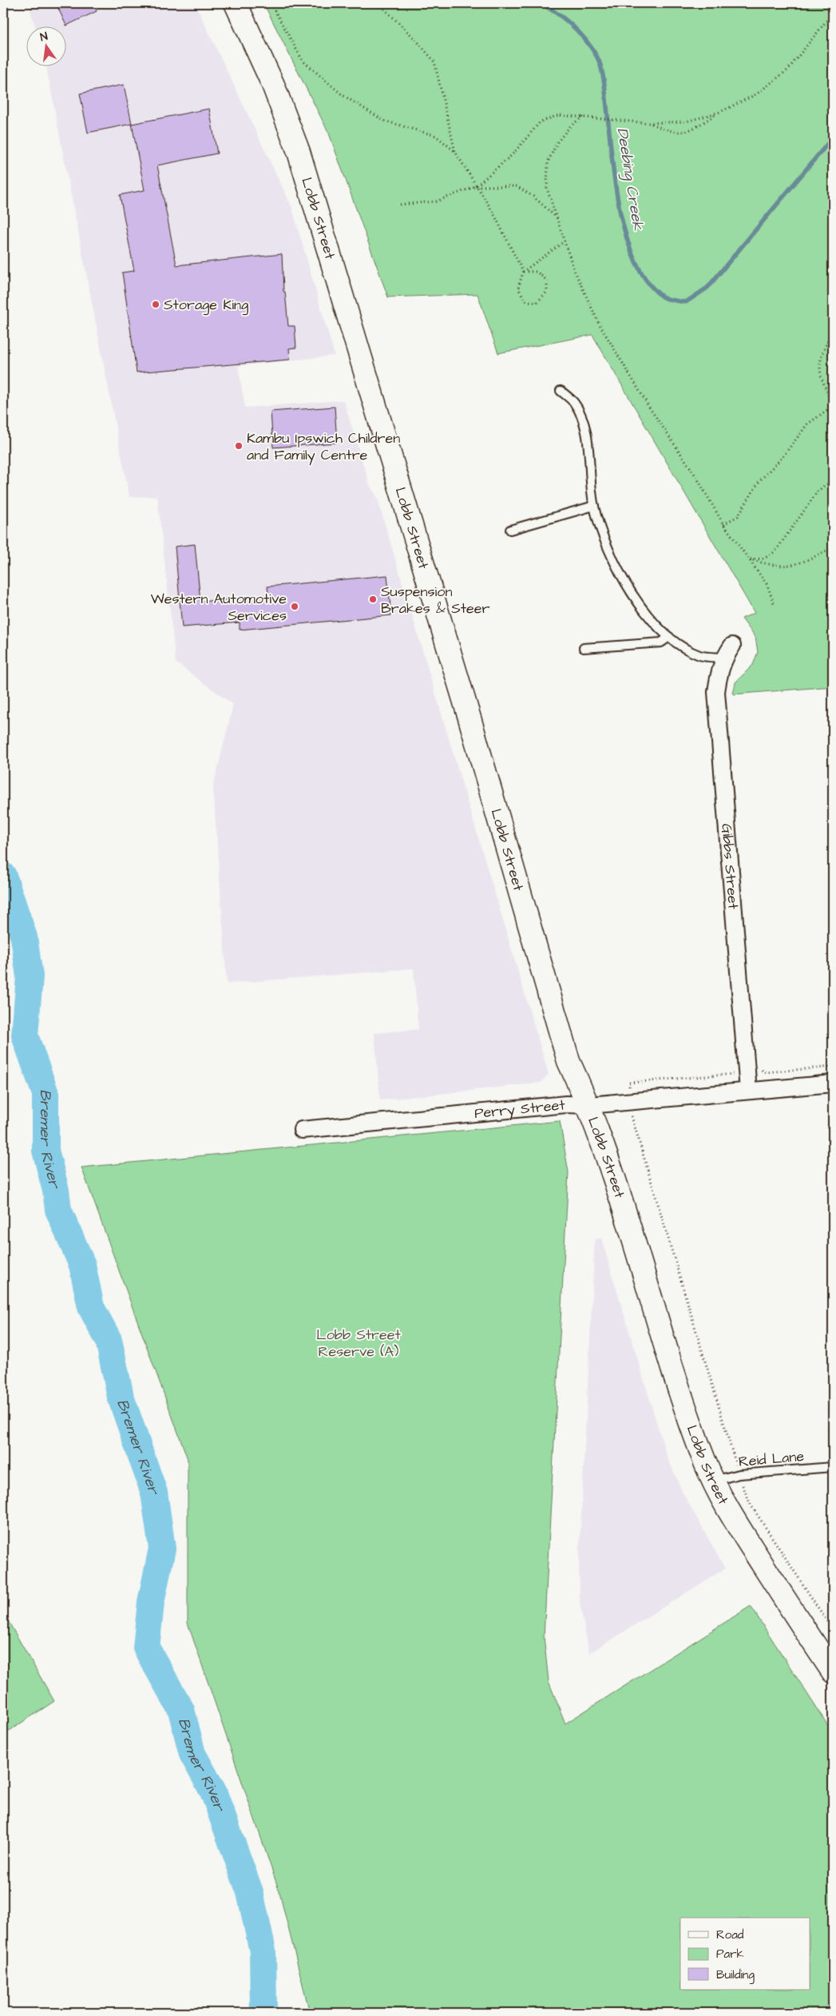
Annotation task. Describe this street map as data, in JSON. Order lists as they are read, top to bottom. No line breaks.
{"streets":{"main road":["Lobb Street"],"street":["Gibbs Street","Perry Street"],"lane":["Reid Lane"]},"crossings":[["Lobb Street","Perry Street"],["Lobb Street","Reid Lane"],["Gibbs Street","Perry Street"]],"water":["Deebing Creek","Bremer River"],"parks":["Lobb Street Reserve (A)"],"places":["Storage King","Kambu Ipswich Children and Family Centre","Suspension Brakes & Steer","Western Automotive Services"],"legend":["Road","Park","Building"],"north":"top"}
